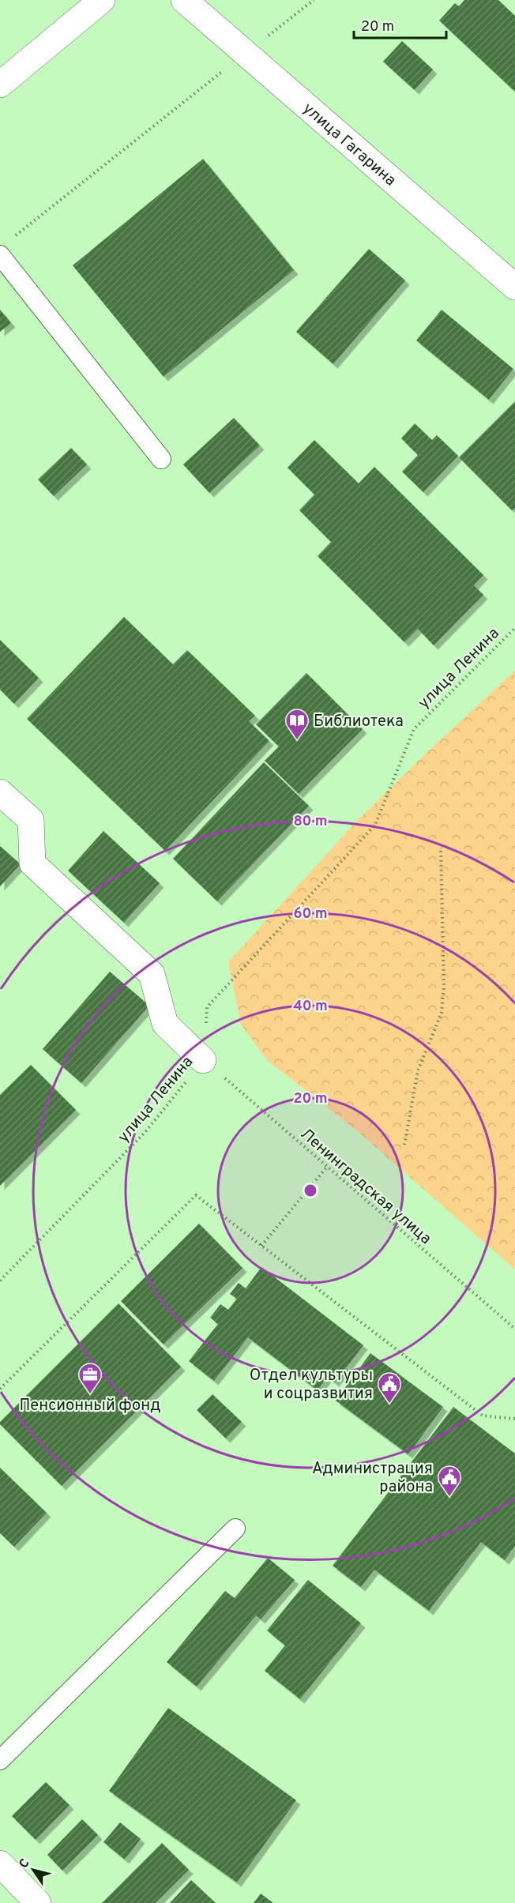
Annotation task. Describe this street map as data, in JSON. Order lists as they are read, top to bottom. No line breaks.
{"streets":{"street":["улица Гагарина"],"path":["улица Ленина","Ленинградская улица"]},"crossings":[["улица Ленина","Ленинградская улица"]],"places":{"library":["Библиотека"],"office":["Пенсионный фонд"],"public building":["Отдел культуры и соцразвития","Администрация района"]},"scale_bar":"20 m","north":"top left","rings":["80 m","60 m","40 m","20 m"]}
